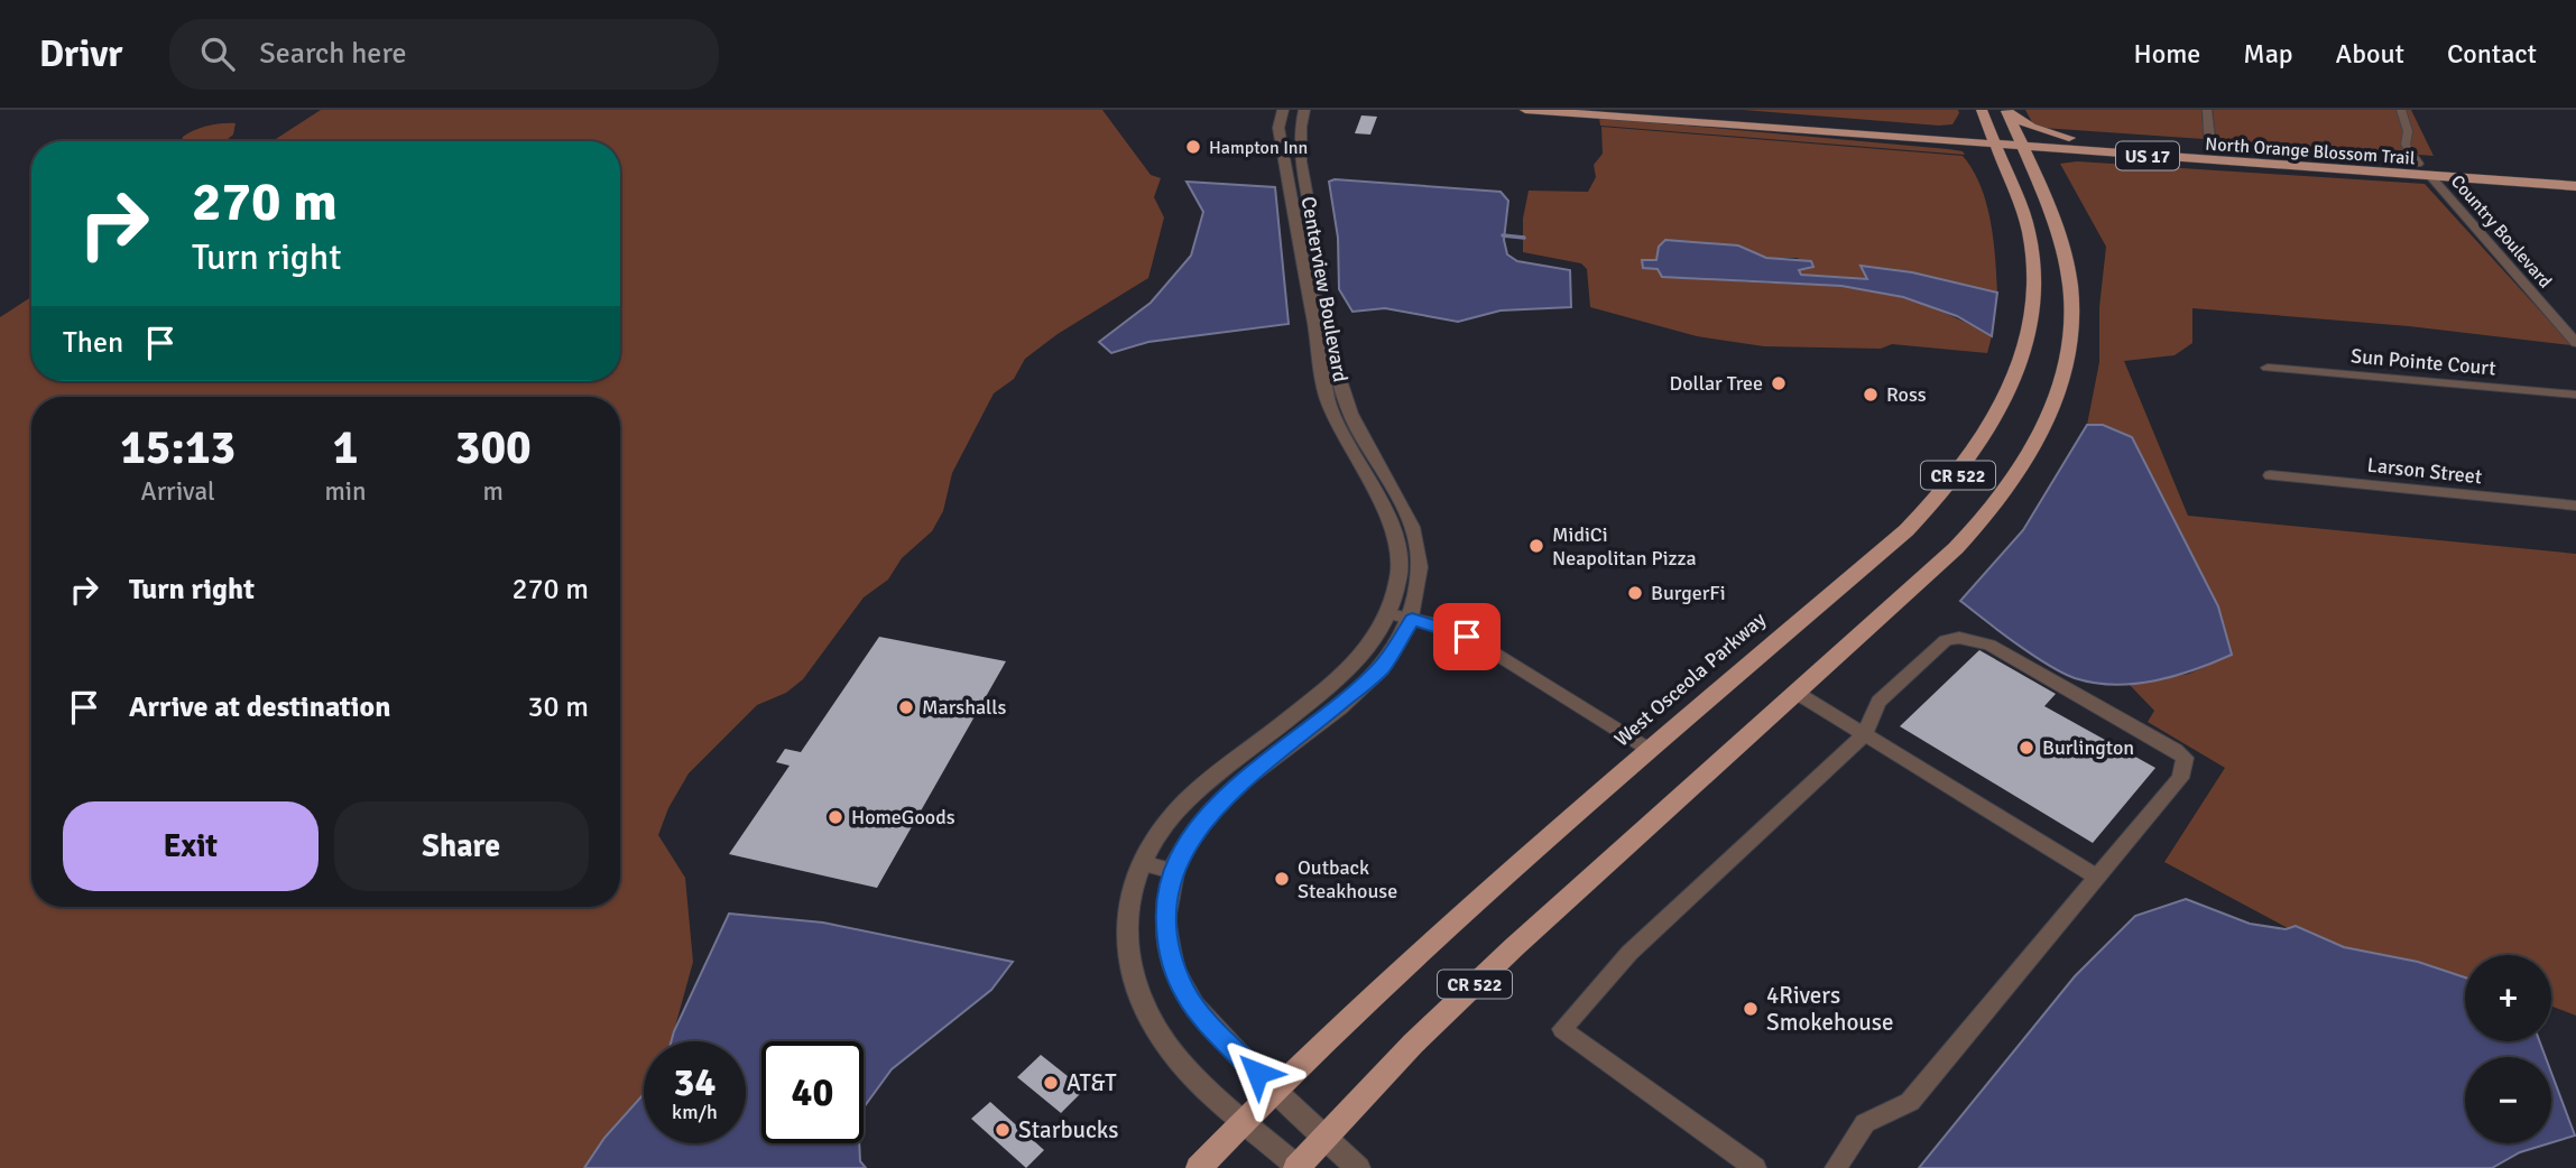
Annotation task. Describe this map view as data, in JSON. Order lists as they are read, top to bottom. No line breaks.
{"streets":{"main road":["North Orange Blossom Trail","US 17","CR 522","West Osceola Parkway"],"street":["Country Boulevard","Centerview Boulevard","Sun Pointe Court","Larson Street"]},"crossings":[["North Orange Blossom Trail","Country Boulevard"],["North Orange Blossom Trail","CR 522"],["North Orange Blossom Trail","West Osceola Parkway"],["Centerview Boulevard","CR 522"],["Centerview Boulevard","West Osceola Parkway"],["CR 522","West Osceola Parkway"]],"places":["Hampton Inn","Dollar Tree","Ross","MidiCi Neapolitan Pizza","BurgerFi","Marshalls","Burlington","HomeGoods","Outback Steakhouse","4Rivers Smokehouse","AT&T","Starbucks"],"page":{"header":"Drivr","search":"Search here","nav":["Home","Map","About","Contact"],"turn":["270 m","Turn right"],"then":"Then","eta":["15:13","Arrival","1","min","300","m"],"list":[{"name":"Turn right","value":"270 m"},{"name":"Arrive at destination","value":"30 m"}],"buttons":["Exit","Share"],"map_buttons":["+","−"],"speed":"34 km/h","limit":"40"}}
